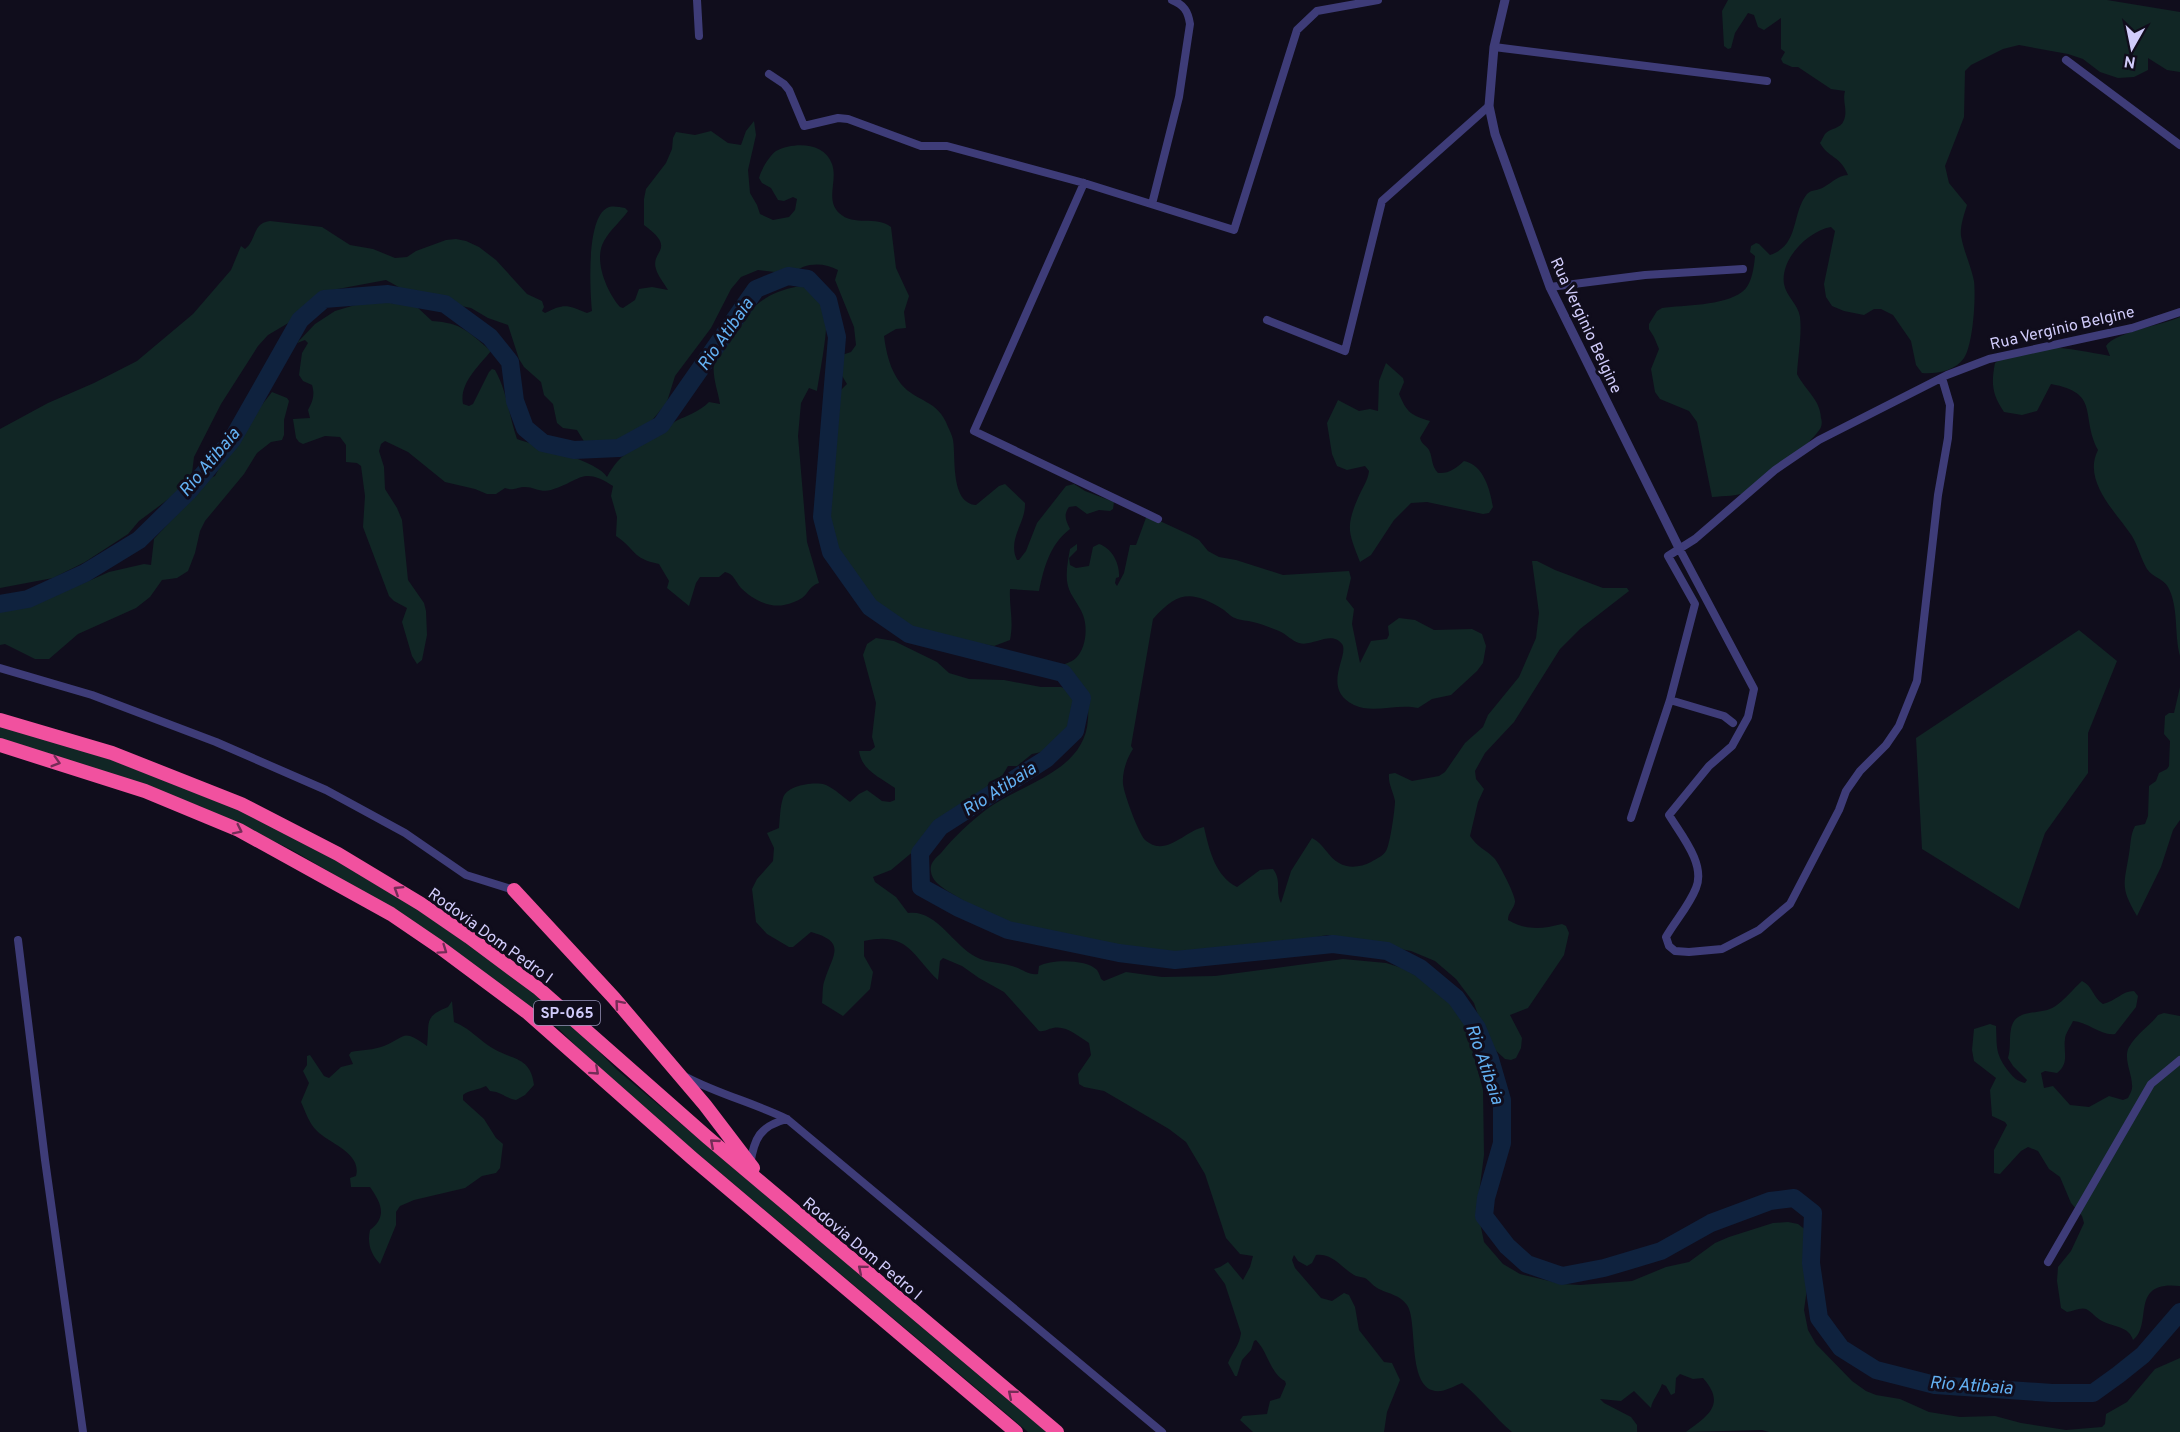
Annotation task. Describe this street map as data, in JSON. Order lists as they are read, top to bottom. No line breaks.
{"streets":{"highway":["Rodovia Dom Pedro I","SP-065"],"street":["Rua Verginio Belgine"]},"water":["Rio Atibaia"],"north":"bottom"}
